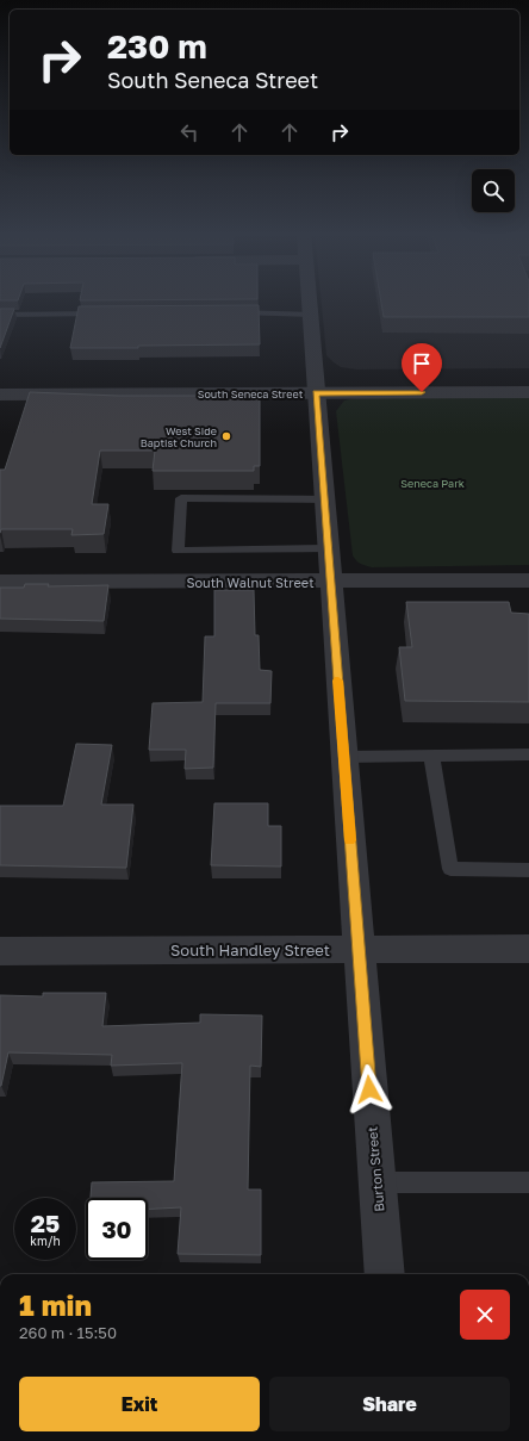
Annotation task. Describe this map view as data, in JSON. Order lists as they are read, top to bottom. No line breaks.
{"streets":{"street":["South Seneca Street","South Walnut Street","South Handley Street","Burton Street"]},"crossings":[["South Seneca Street","Burton Street"],["South Walnut Street","Burton Street"],["South Handley Street","Burton Street"]],"parks":["Seneca Park"],"places":["West Side Baptist Church"],"page":{"turn":["230 m","South Seneca Street"],"speed":"25 km/h","limit":"30","heading":["1 min","260 m · 15:50"],"buttons":["Exit","Share"]}}
